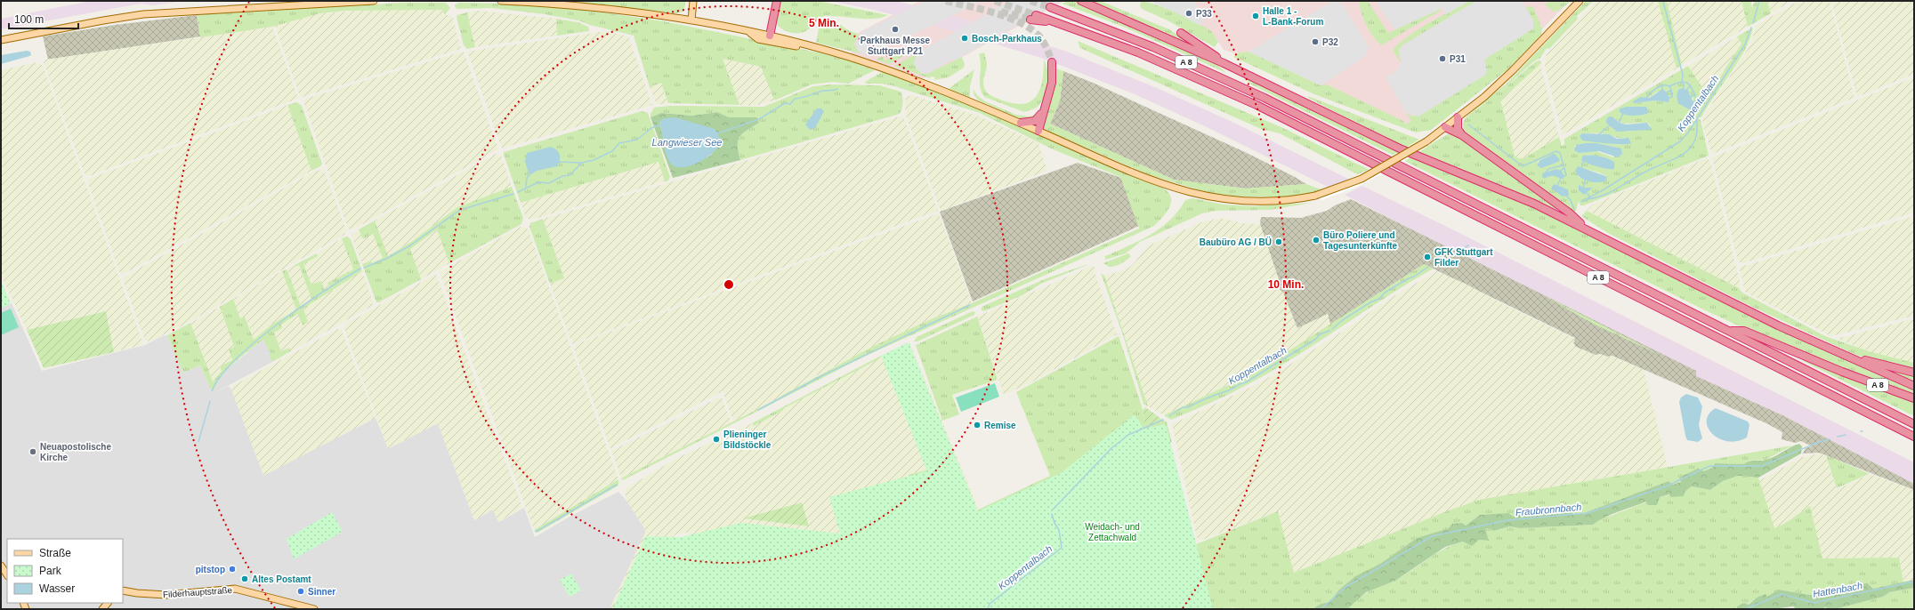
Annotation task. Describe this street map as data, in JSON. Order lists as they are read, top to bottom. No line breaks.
{"streets":{"highway":["A 8"],"main road":["Filderhauptstraße"]},"water":["Koppentalbach","Langwieser See","Fraubronnbach","Hattenbach"],"parks":["Weidach- und Zettachwald"],"places":["P33","Halle 1 - L-Bank-Forum","Parkhaus Messe Stuttgart P21","Bosch-Parkhaus","P32","P31","Büro Poliere und Tagesunterkünfte","Baubüro AG / BÜ","GFK Stuttgart Filder","Remise","Plieninger Bildstöckle","Neuapostolische Kirche","pitstop","Altes Postamt","Sinner"],"legend":["Straße","Park","Wasser"],"scale_bar":"100 m","rings":["5 Min.","10 Min."]}
